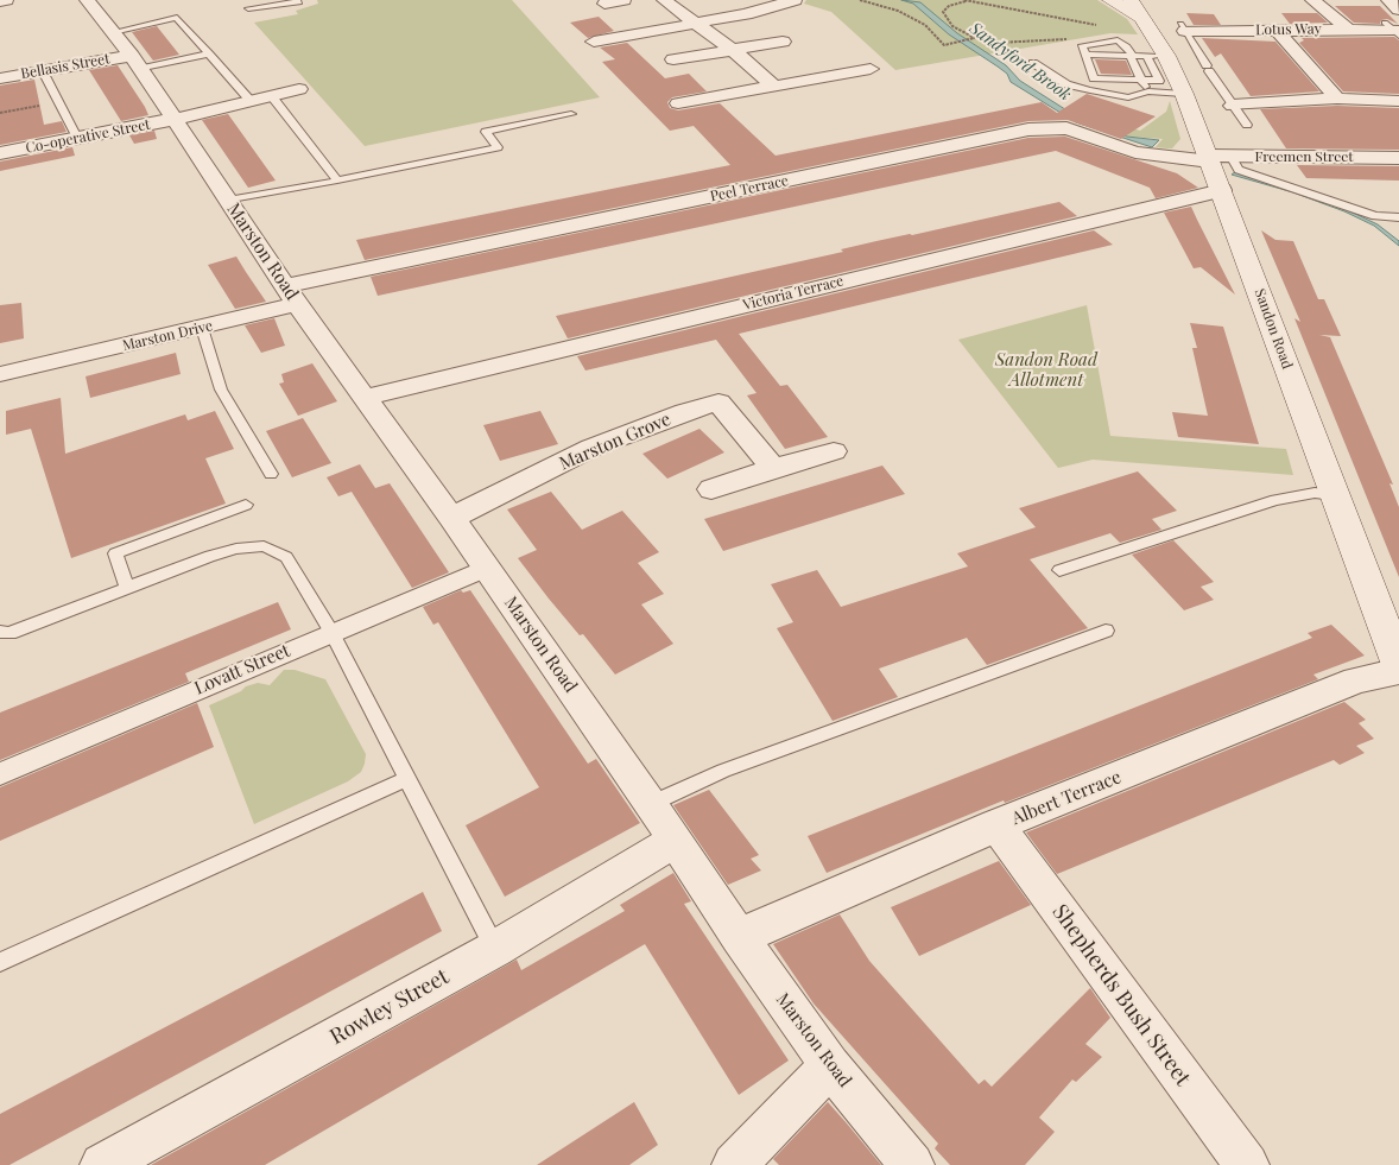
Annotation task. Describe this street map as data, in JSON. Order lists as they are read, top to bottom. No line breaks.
{"streets":{"main road":["Sandon Road"],"street":["Lotus Way","Bellasis Street","Co-operative Street","Freemen Street","Peel Terrace","Marston Road","Victoria Terrace","Marston Drive","Marston Grove","Lovatt Street","Albert Terrace","Shepherds Bush Street","Rowley Street"]},"crossings":[["Bellasis Street","Marston Road"],["Co-operative Street","Marston Road"],["Freemen Street","Peel Terrace"],["Freemen Street","Sandon Road"],["Peel Terrace","Marston Road"],["Peel Terrace","Sandon Road"],["Peel Terrace","Marston Drive"],["Marston Road","Victoria Terrace"],["Marston Road","Marston Drive"],["Marston Road","Marston Grove"],["Marston Road","Lovatt Street"],["Marston Road","Albert Terrace"],["Marston Road","Rowley Street"],["Victoria Terrace","Sandon Road"],["Albert Terrace","Shepherds Bush Street"]],"water":["Sandyford Brook"],"parks":["Sandon Road Allotment"]}
